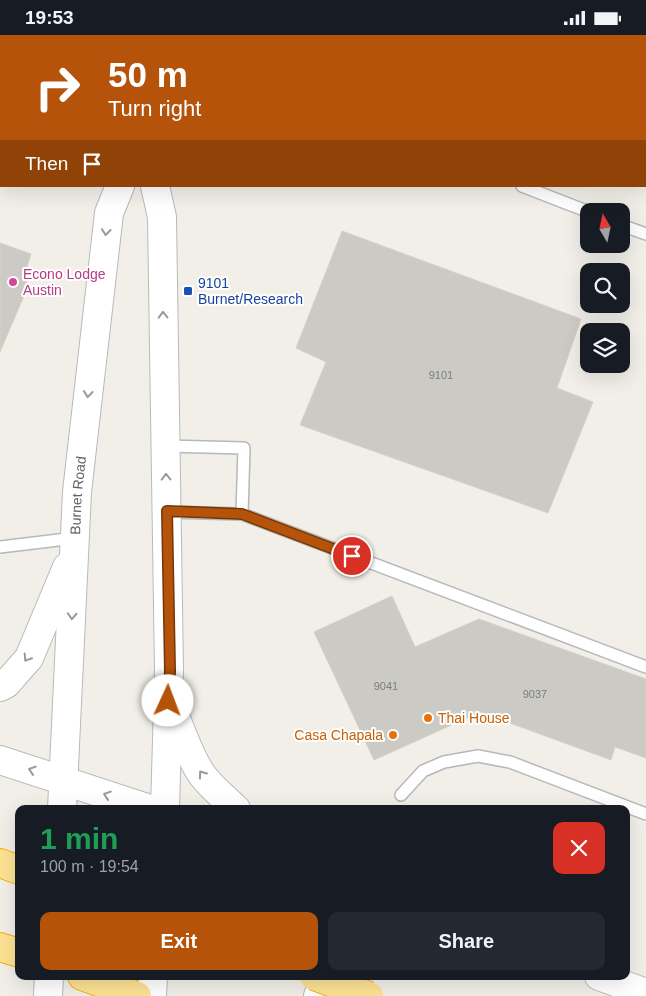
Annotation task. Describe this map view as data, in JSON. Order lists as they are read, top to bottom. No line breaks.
{"streets":{"main road":["Burnet Road"]},"places":{"other":["Econo Lodge Austin","Thai House","Casa Chapala"],"transit":["9101 Burnet/Research"]},"house_numbers":["9101","9041","9037"],"north":"top","page":{"status":"19:53","turn":["50 m","Turn right"],"then":"Then","heading":["1 min","100 m · 19:54"],"buttons":["Exit","Share"]}}
